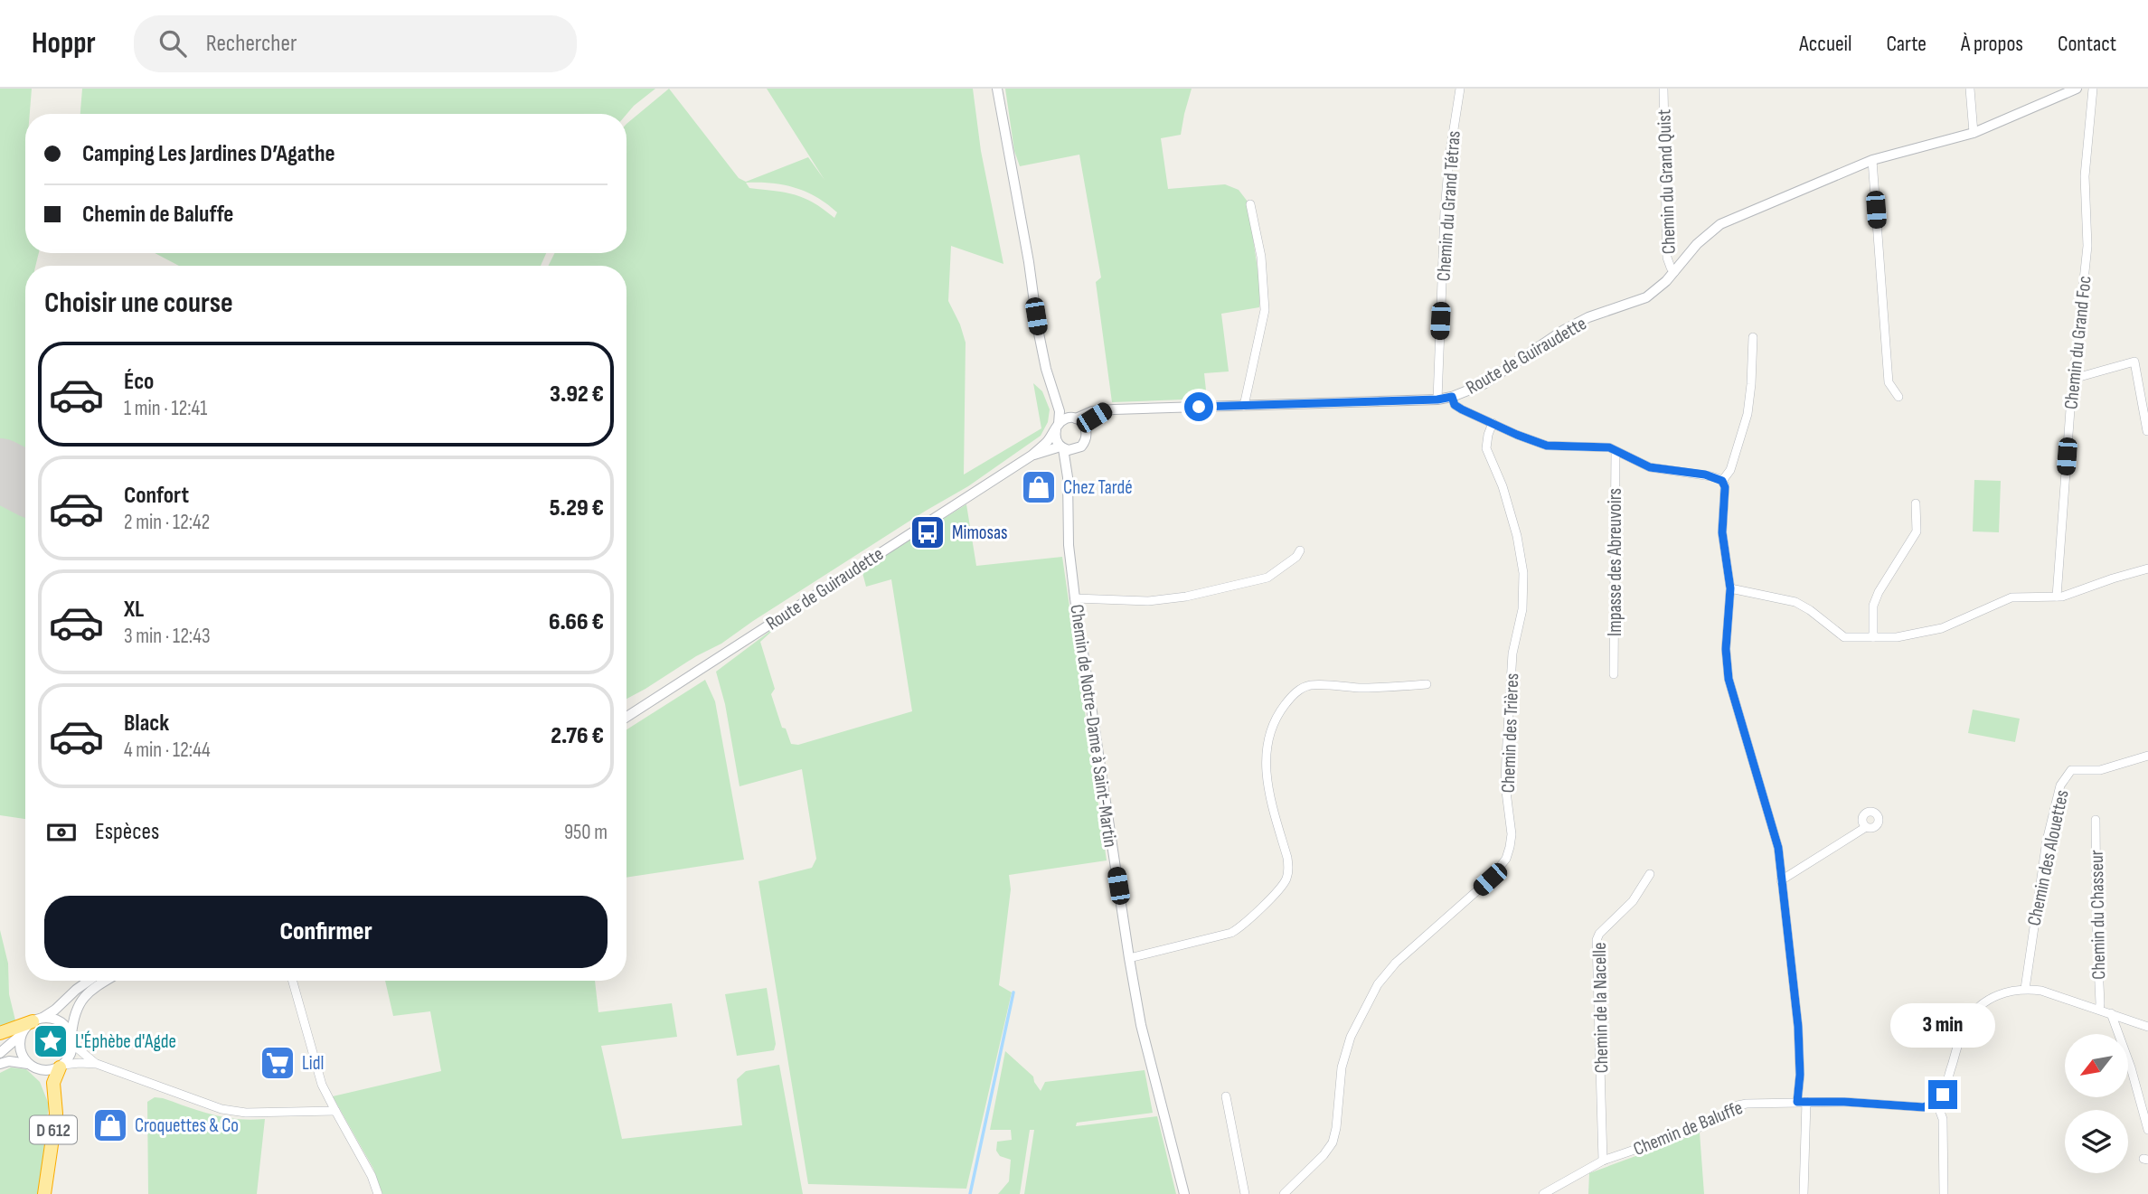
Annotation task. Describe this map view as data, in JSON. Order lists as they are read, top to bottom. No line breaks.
{"streets":{"highway":["D 612"],"street":["Chemin du Grand Quist","Chemin du Grand Tétras","Chemin du Grand Foc","Route de Guiraudette","Impasse des Abreuvoirs","Chemin de Notre-Dame à Saint-Martin","Chemin des Trières","Chemin des Alouettes","Chemin du Chasseur","Chemin de la Nacelle","Chemin de Baluffe"]},"crossings":[["Chemin du Grand Quist","Route de Guiraudette"],["Chemin du Grand Tétras","Route de Guiraudette"],["Route de Guiraudette","Chemin de Notre-Dame à Saint-Martin"],["Chemin de la Nacelle","Chemin de Baluffe"]],"places":{"shop":["Chez Tardé","Croquettes & Co"],"bus stop":["Mimosas"],"place":["L'Éphèbe d'Agde"],"supermarket":["Lidl"]},"north":"bottom left","page":{"header":"Hoppr","search":"Rechercher","nav":["Accueil","Carte","À propos","Contact"],"banner":["Camping Les Jardines D’Agathe","Chemin de Baluffe"],"heading":"Choisir une course","list":[{"name":"Éco","note":"1 min · 12:41","value":"3.92 €"},{"name":"Confort","note":"2 min · 12:42","value":"5.29 €"},{"name":"XL","note":"3 min · 12:43","value":"6.66 €"},{"name":"Black","note":"4 min · 12:44","value":"2.76 €"}],"pay":["Espèces","950 m"],"buttons":"Confirmer","bubble":"3 min"}}
